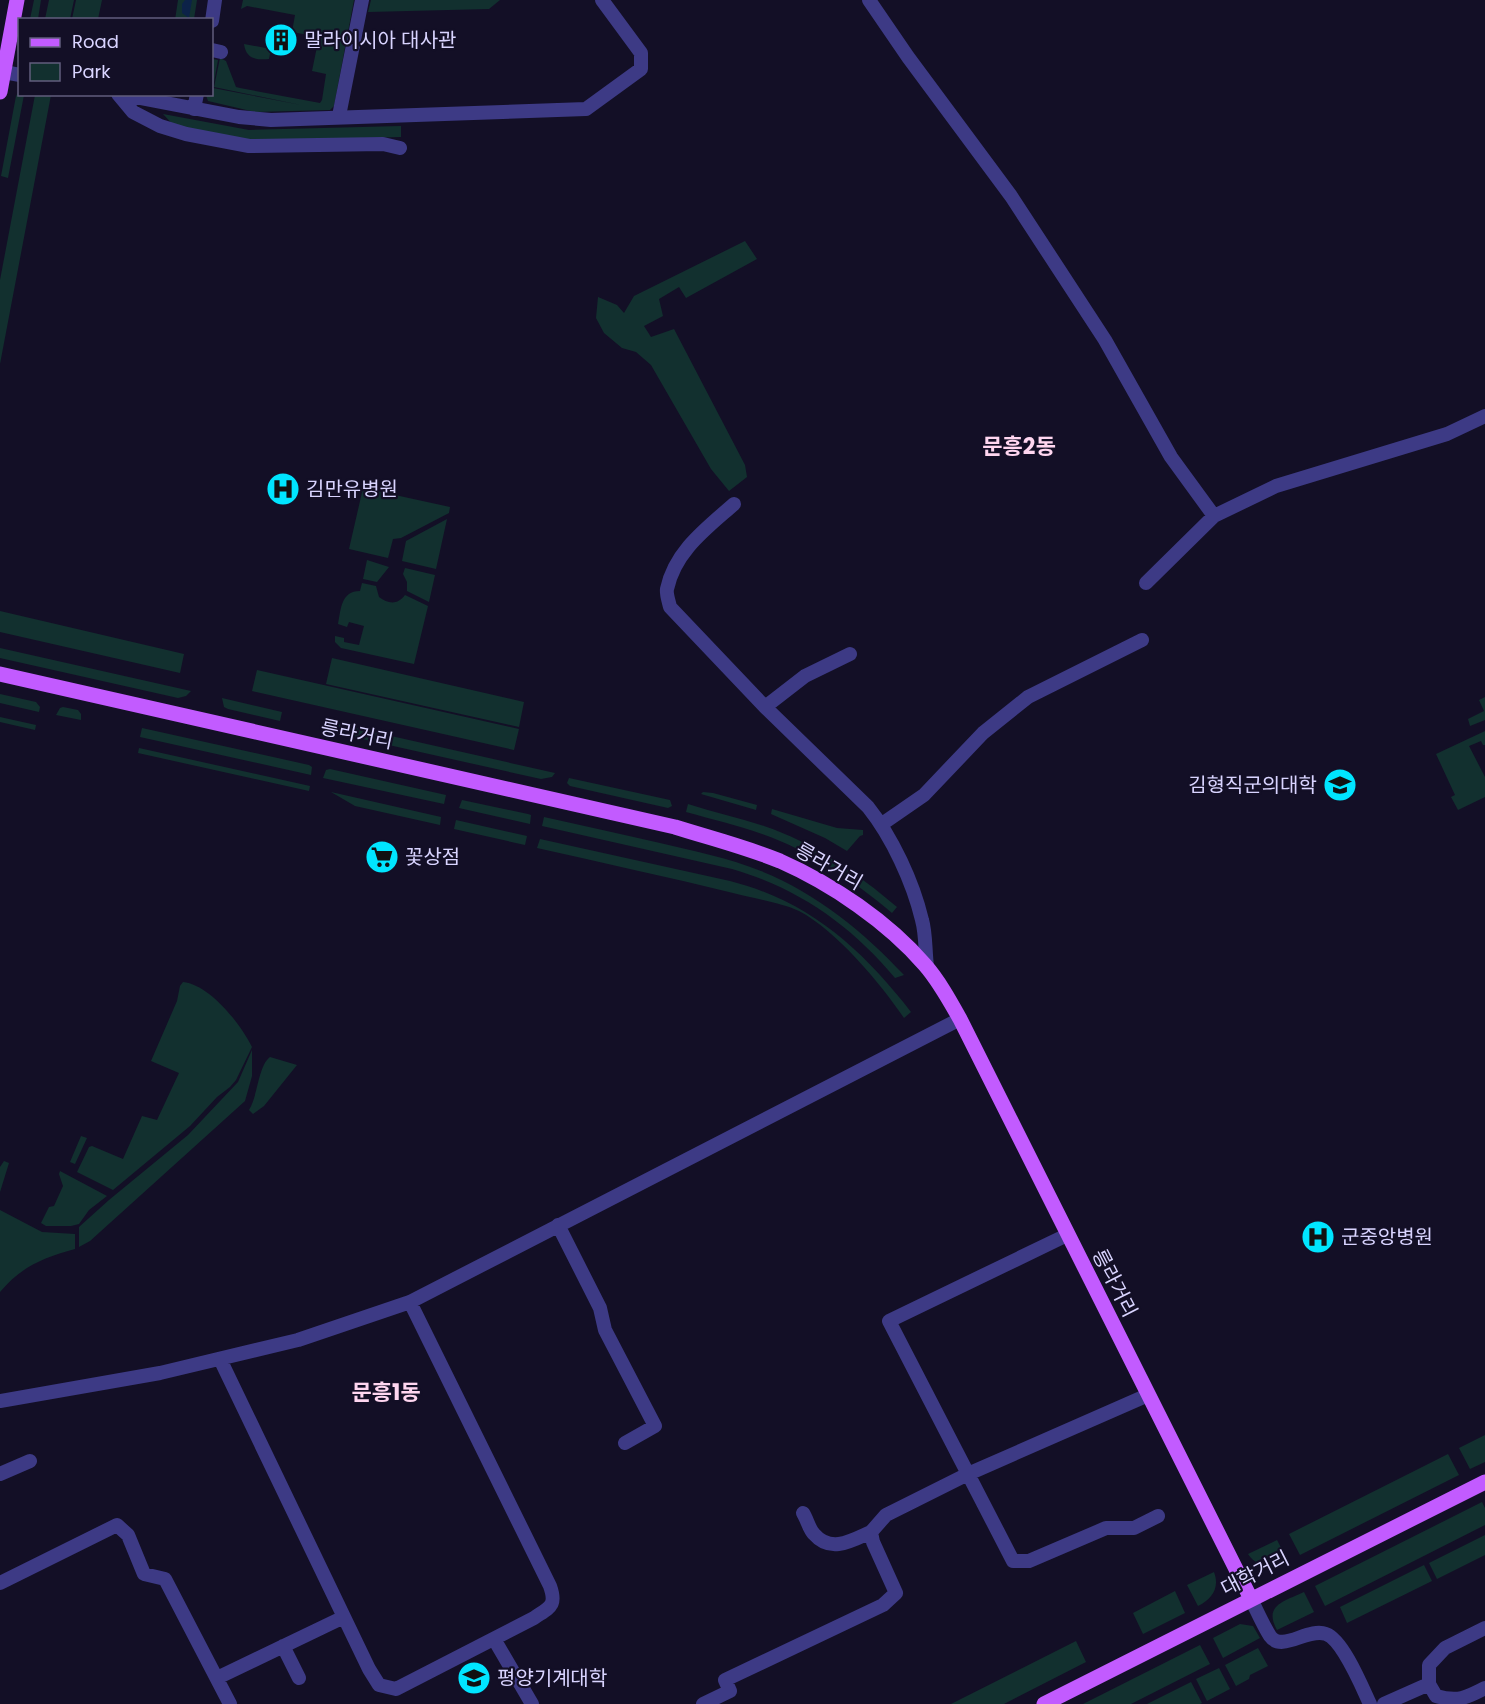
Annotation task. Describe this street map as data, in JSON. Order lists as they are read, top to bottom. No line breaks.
{"streets":{"main road":["릉라거리","대학거리"]},"crossings":[["릉라거리","대학거리"]],"districts":["문흥2동","문흥1동"],"places":{"building":["말라이시아 대사관"],"hospital":["김만유병원","군중앙병원"],"school or university":["김형직군의대학","평양기계대학"],"supermarket":["꽃상점"]},"legend":["Road","Park"]}
